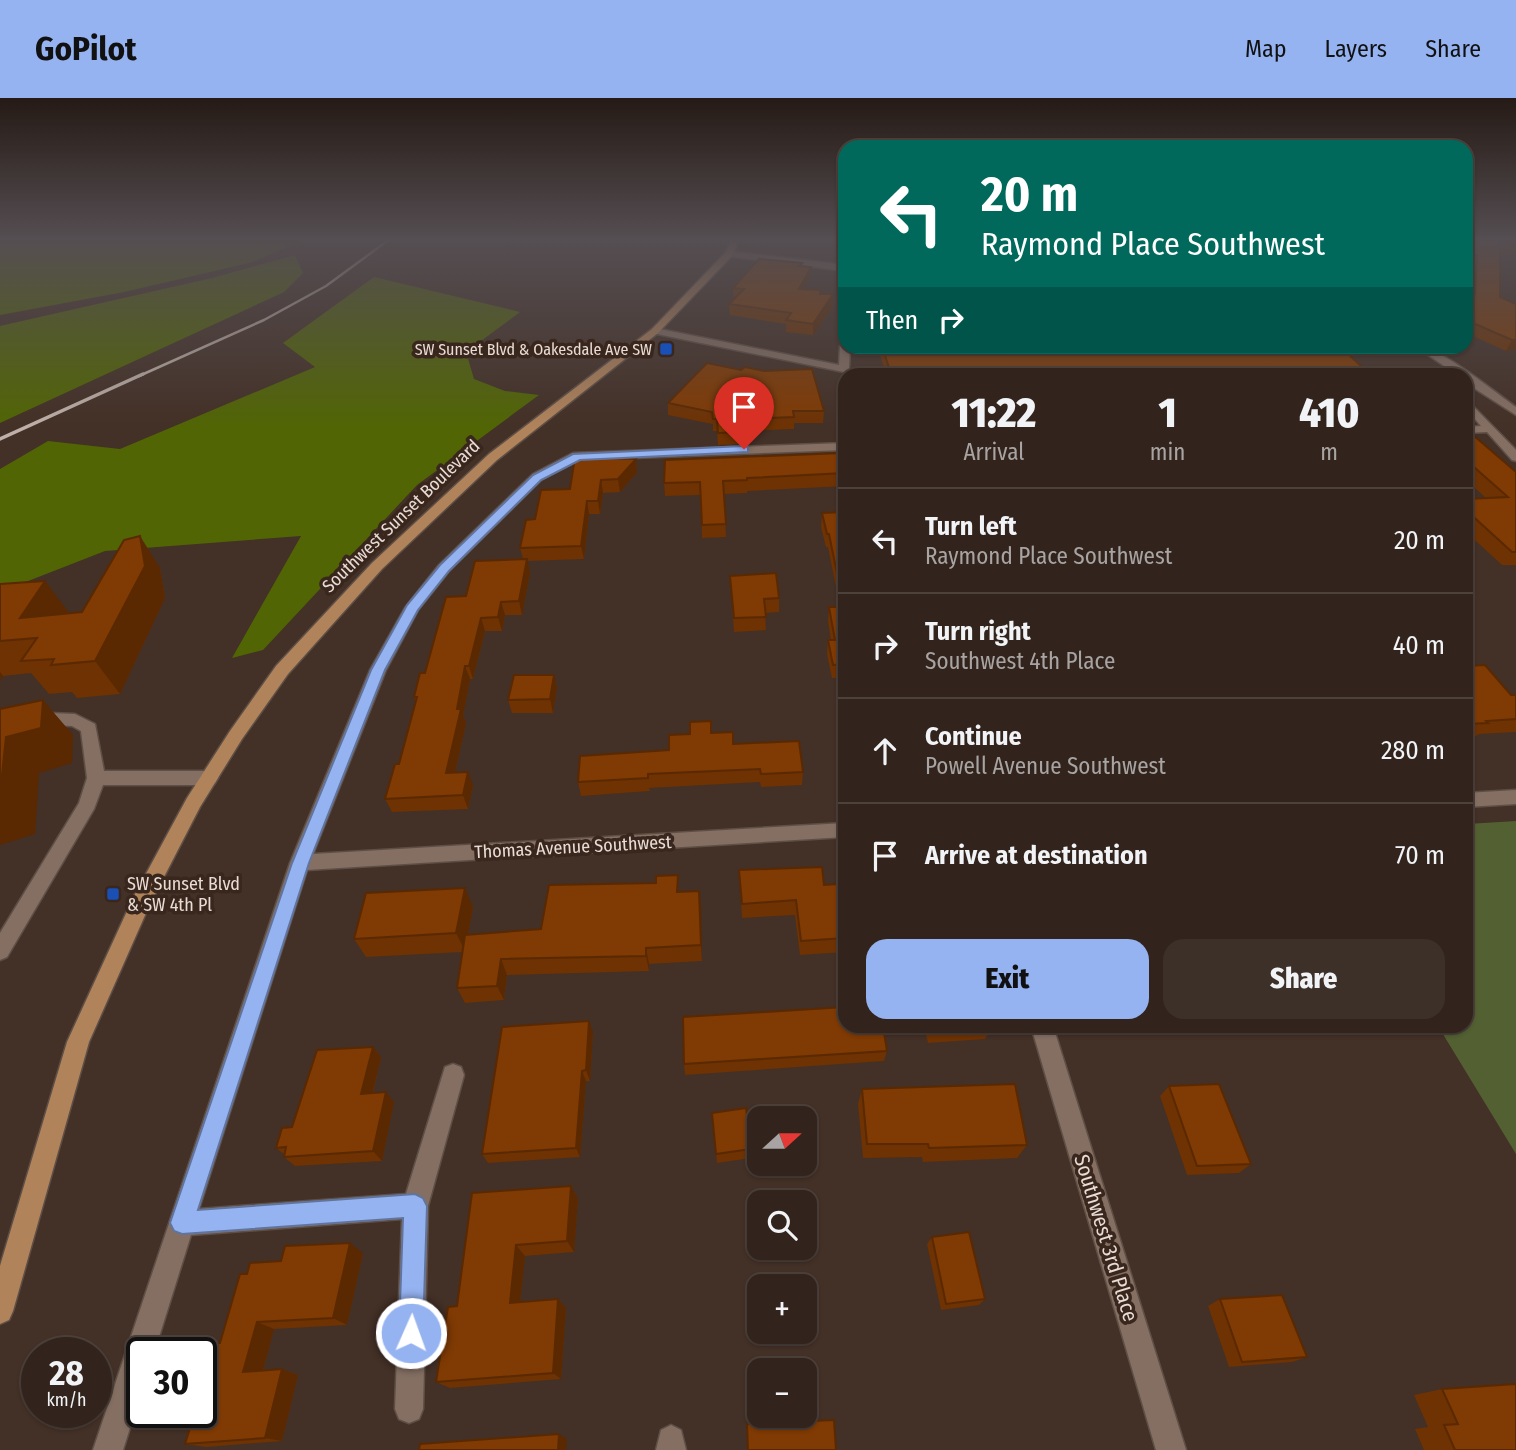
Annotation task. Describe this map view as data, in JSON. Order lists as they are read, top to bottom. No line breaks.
{"streets":{"main road":["Southwest Sunset Boulevard"],"street":["Thomas Avenue Southwest","Southwest 3rd Place"]},"places":{"transit":["SW Sunset Blvd & Oakesdale Ave SW","SW Sunset Blvd & SW 4th Pl"]},"north":"right","page":{"header":"GoPilot","nav":["Map","Layers","Share"],"turn":["20 m","Raymond Place Southwest"],"then":"Then","eta":["11:22","Arrival","1","min","410","m"],"list":[{"name":"Turn left","note":"Raymond Place Southwest","value":"20 m"},{"name":"Turn right","note":"Southwest 4th Place","value":"40 m"},{"name":"Continue","note":"Powell Avenue Southwest","value":"280 m"},{"name":"Arrive at destination","value":"70 m"}],"buttons":["Exit","Share"],"map_buttons":["+","−"],"speed":"28 km/h","limit":"30"}}
